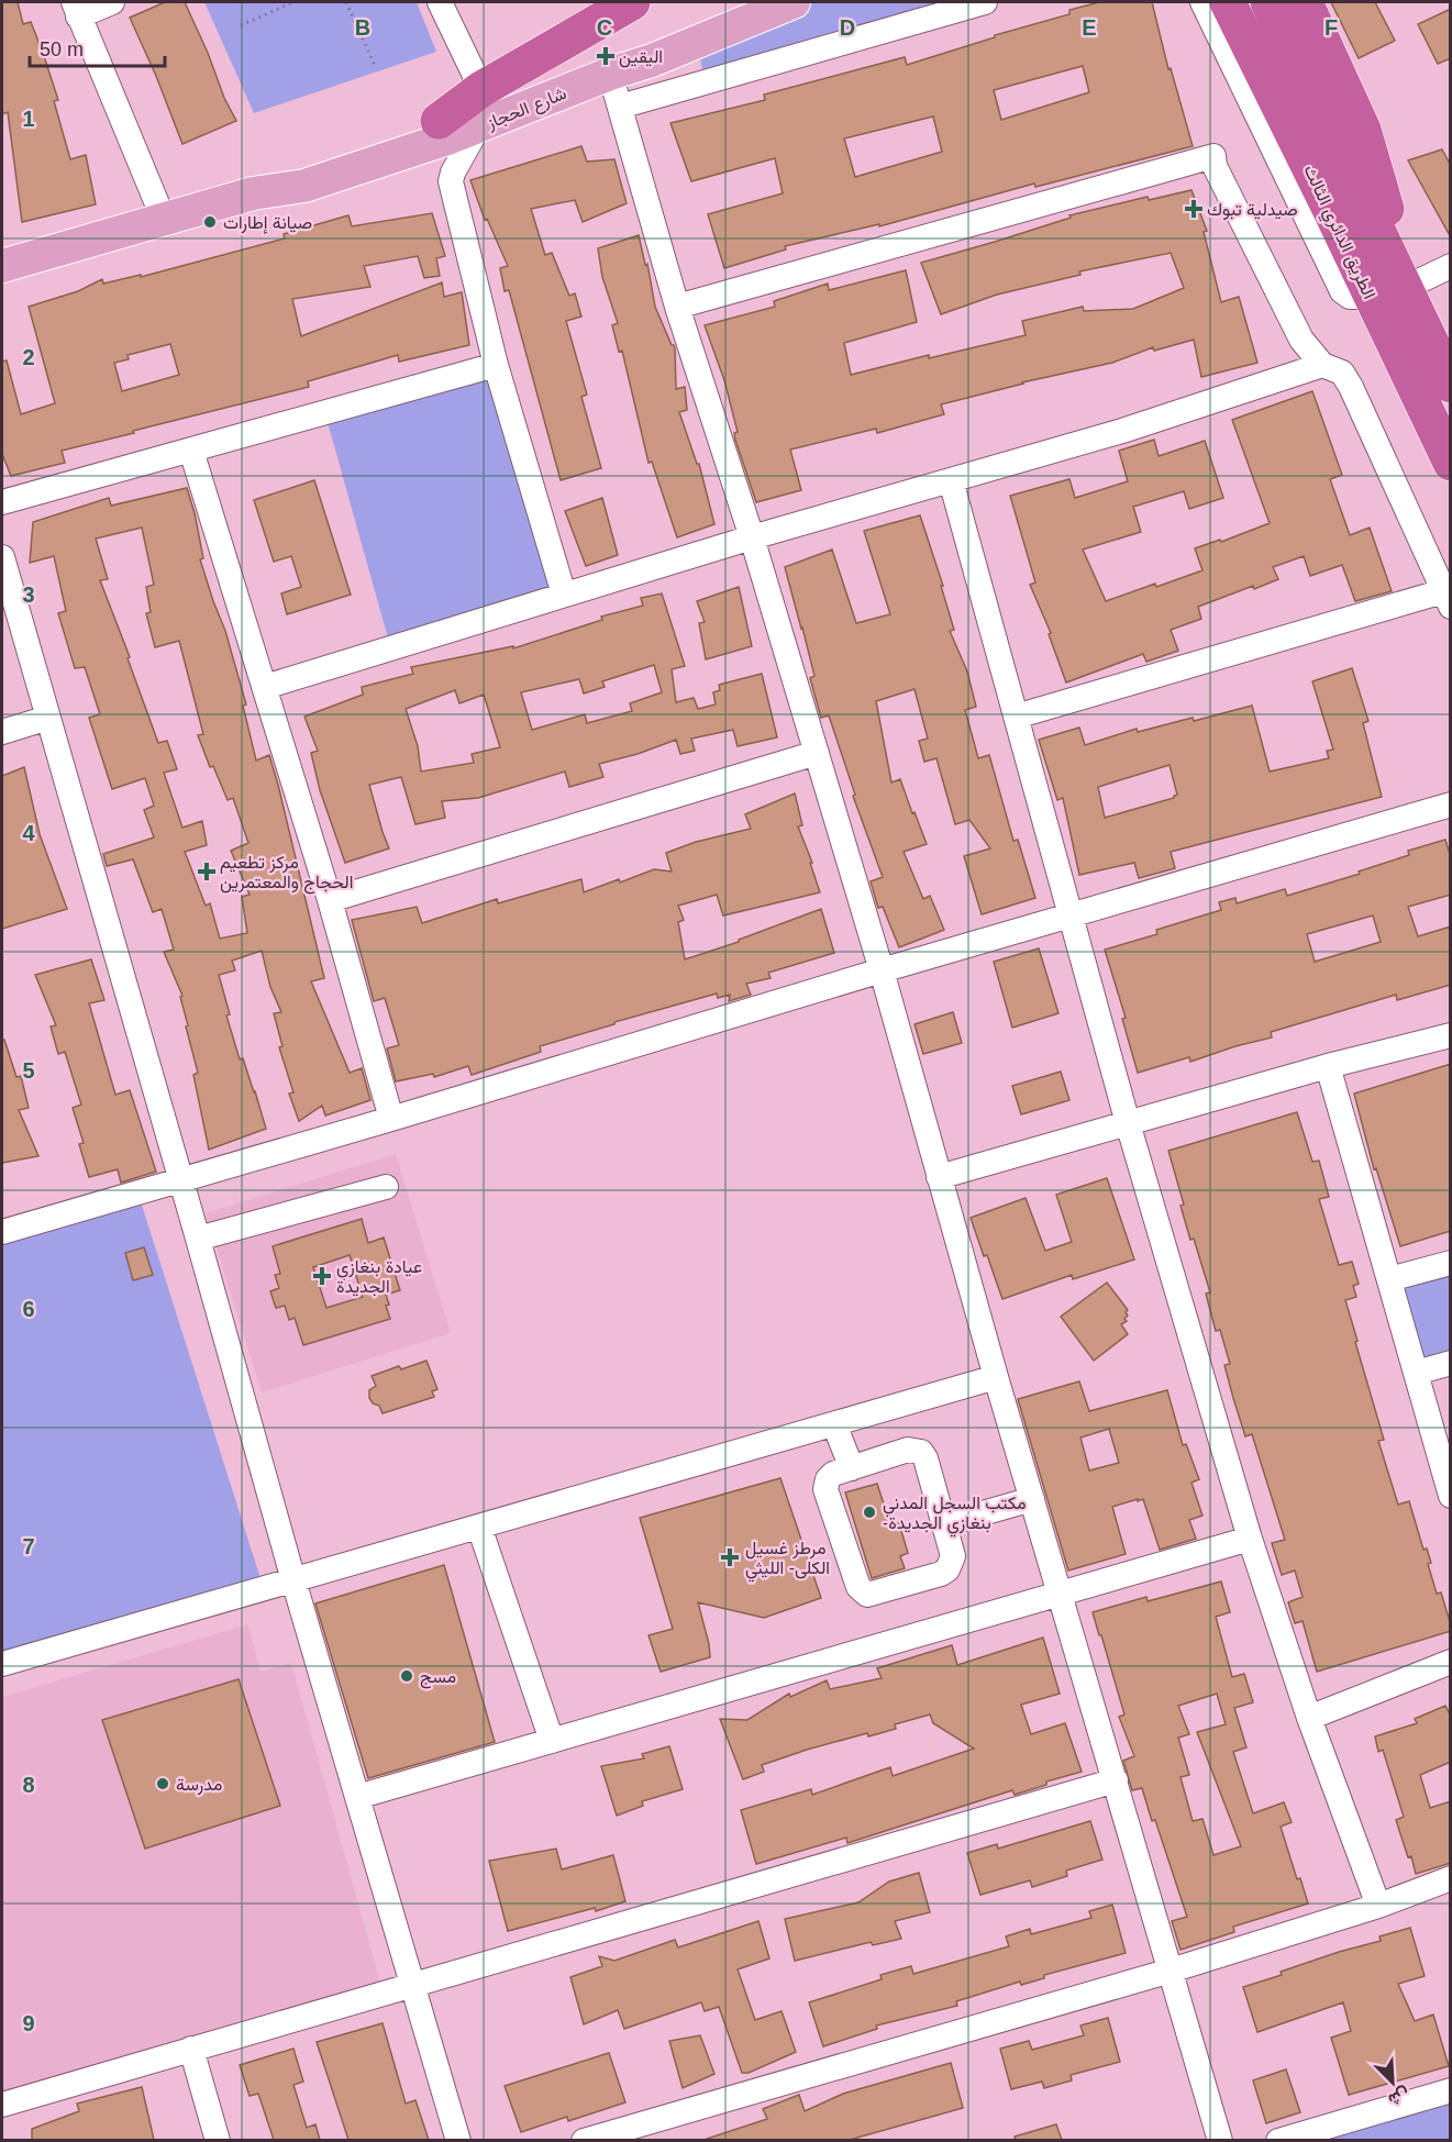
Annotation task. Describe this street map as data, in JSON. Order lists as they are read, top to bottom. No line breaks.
{"streets":{"highway":["الطريق الدائري الثالث"],"main road":["شارع الحجاز"]},"places":{"health":["اليقين","صيدلية تبوك","مركز تطعيم الحجاج والمعتمرين","عيادة بنغازي الجديدة","مرطز غسيل الكلى- الليثي"],"other":["صيانة إطارات","مكتب السجل المدني -بنغازي الجديدة","مسج","مدرسة"]},"scale_bar":"50 m","north":"bottom right","grid":{"columns":["B","C","D","E","F"],"rows":["1","2","3","4","5","6","7","8","9"]}}
